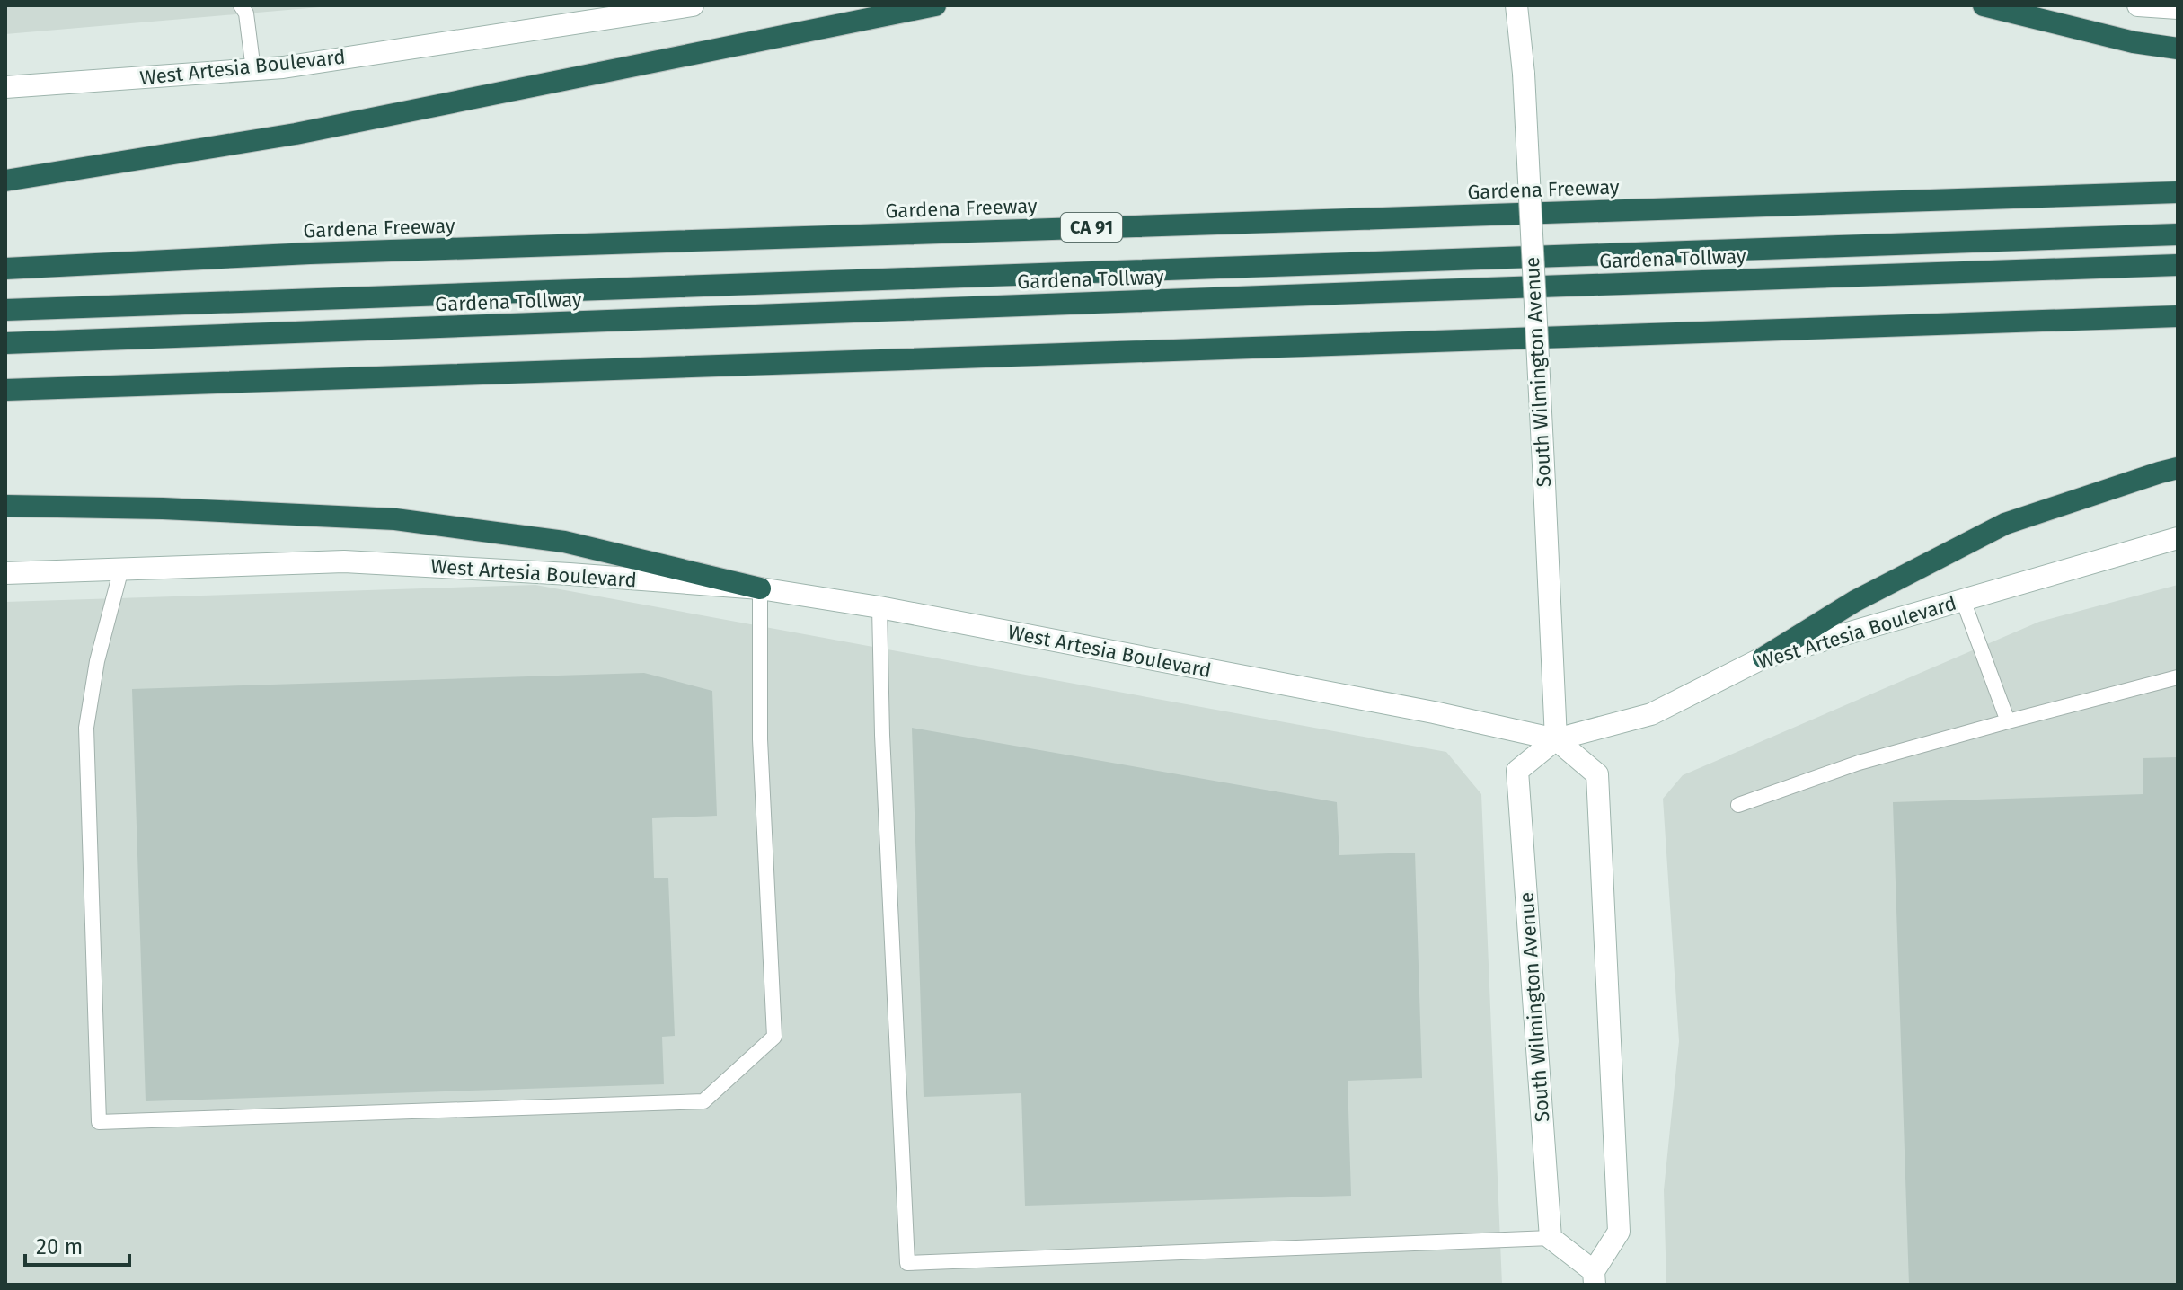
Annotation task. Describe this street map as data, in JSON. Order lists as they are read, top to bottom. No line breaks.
{"streets":{"highway":["Gardena Freeway","CA 91","Gardena Tollway"],"main road":["West Artesia Boulevard","South Wilmington Avenue"]},"crossings":[["West Artesia Boulevard","South Wilmington Avenue"]],"scale_bar":"20 m"}
